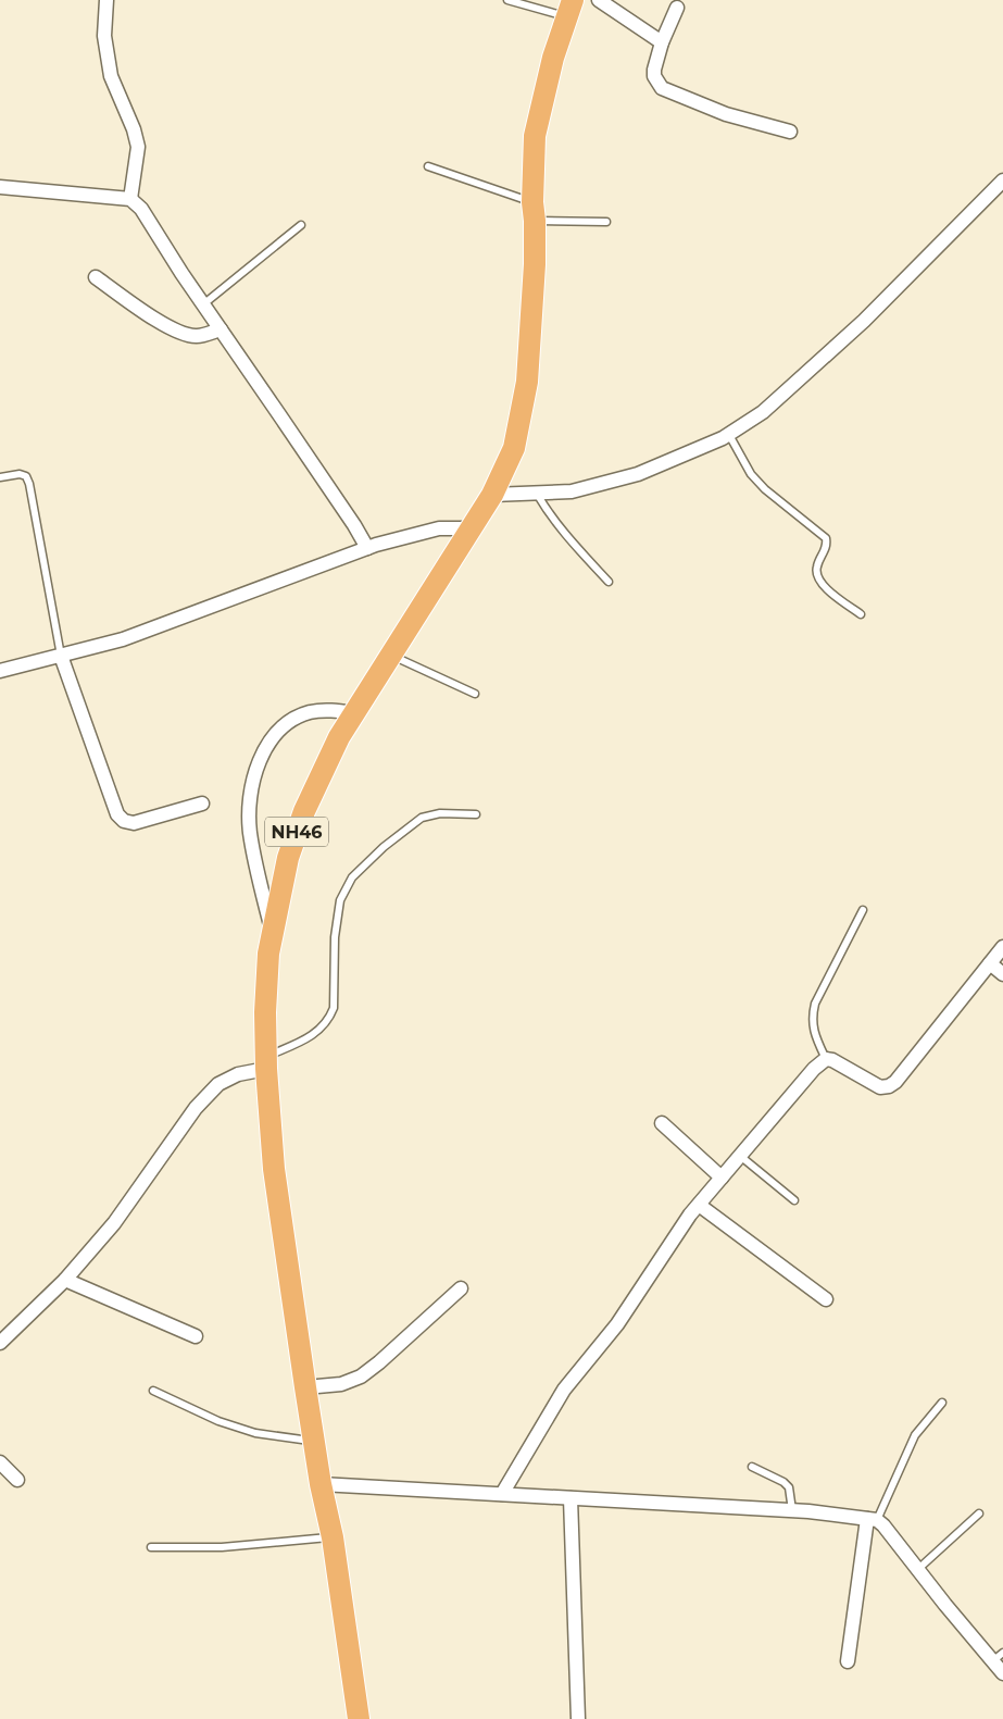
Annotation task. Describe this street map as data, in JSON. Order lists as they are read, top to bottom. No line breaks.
{"streets":{"highway":["NH46"]}}
